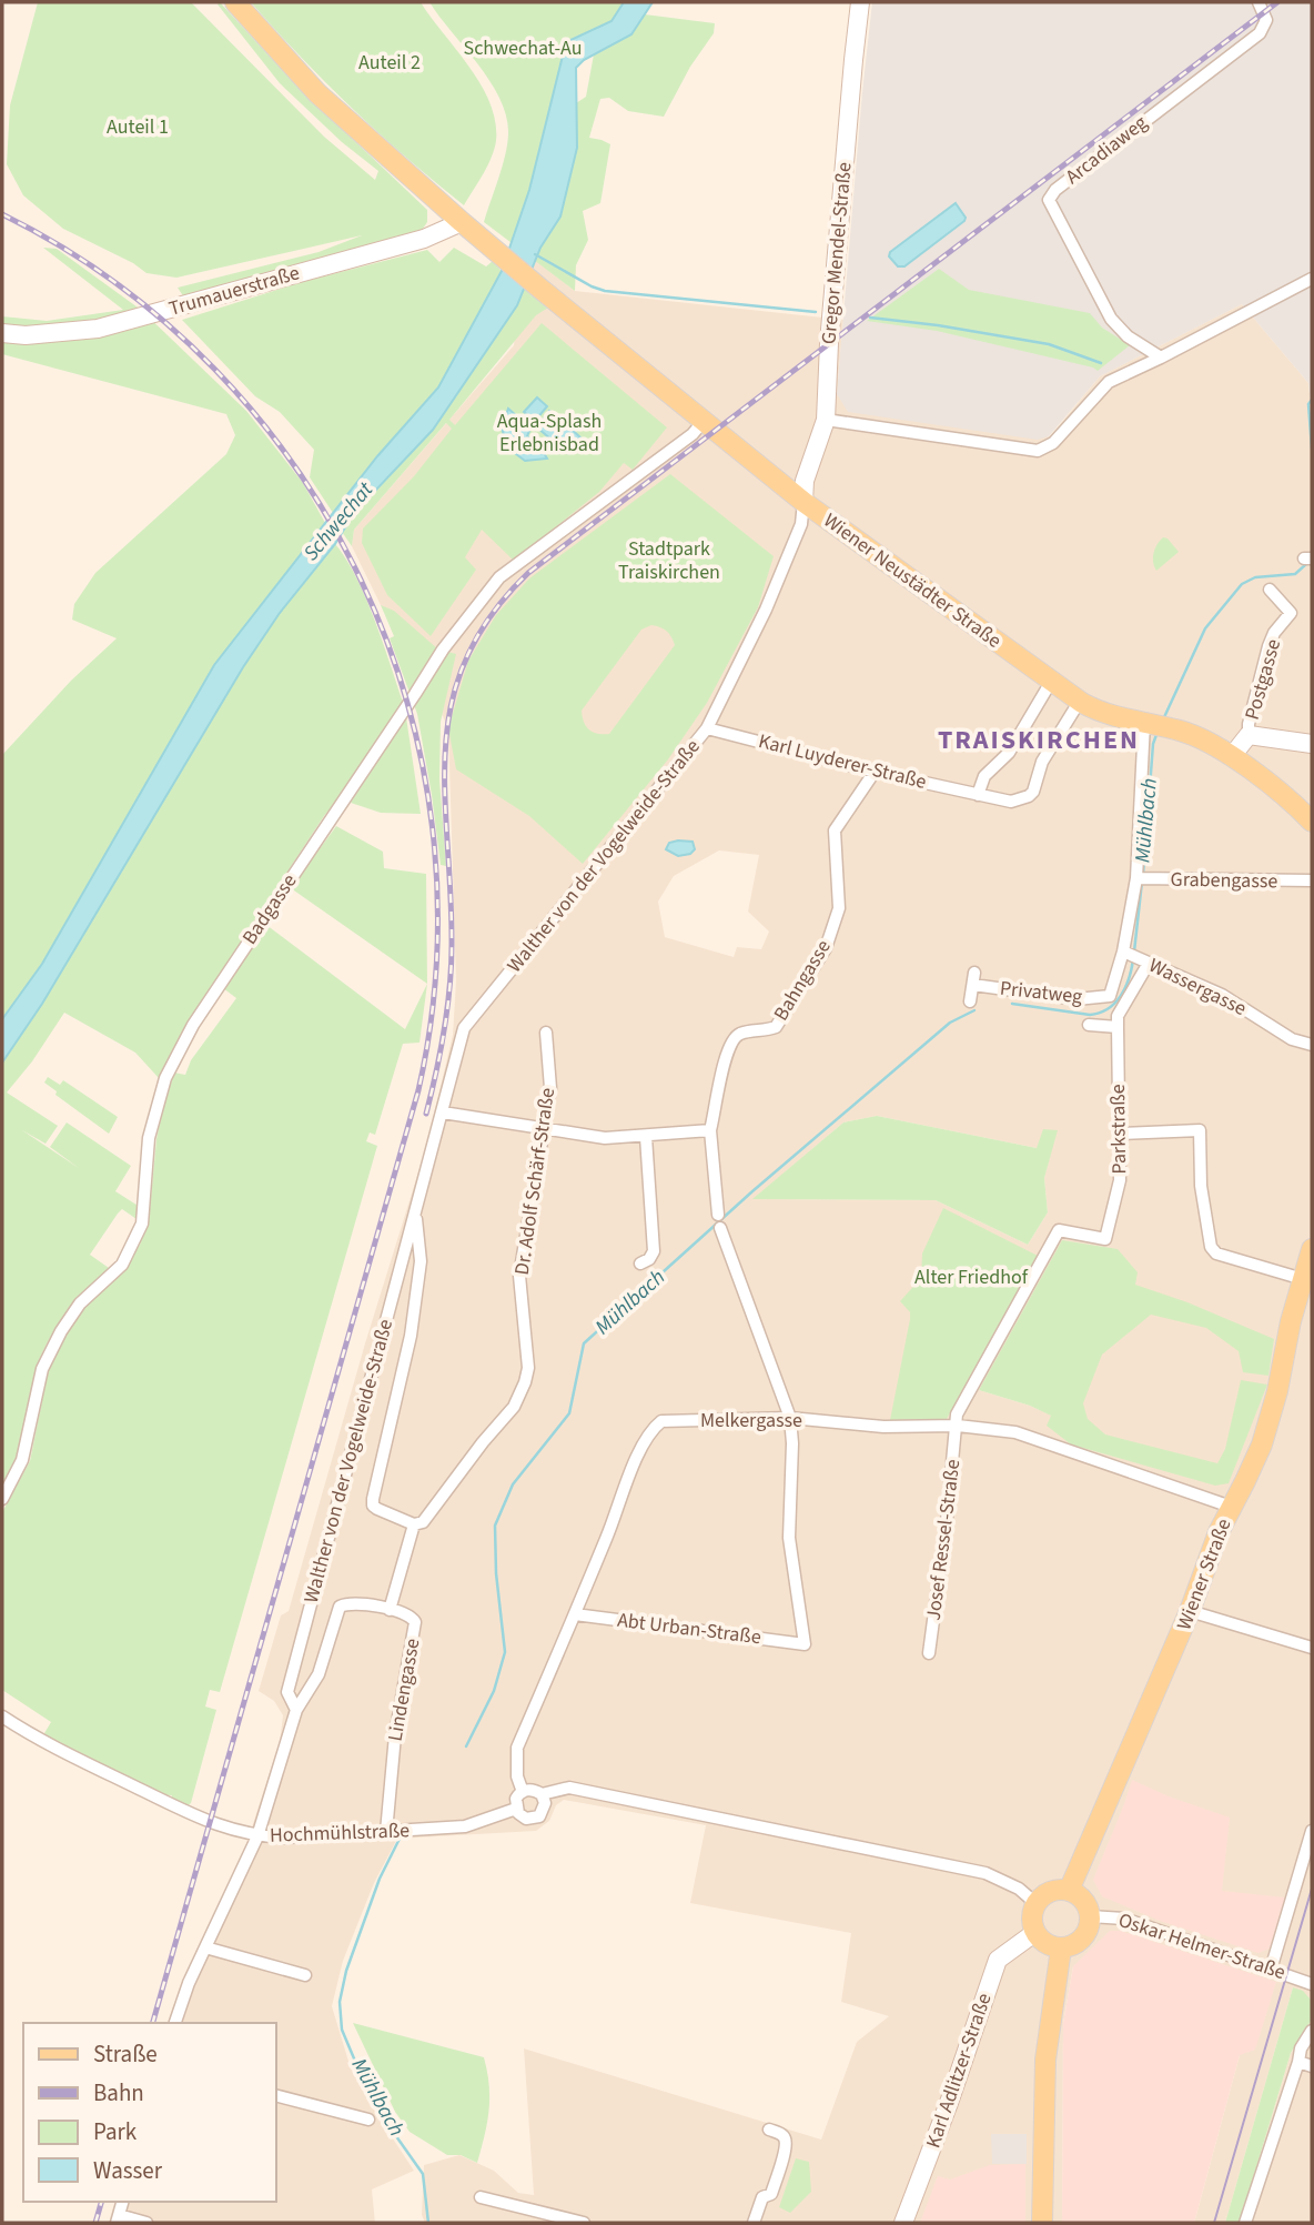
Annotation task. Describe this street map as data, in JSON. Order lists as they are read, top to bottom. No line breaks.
{"streets":{"main road":["Wiener Neustädter Straße","Wiener Straße"],"street":["Arcadiaweg","Gregor Mendel-Straße","Trumauerstraße","Postgasse","Karl Luyderer-Straße","Walther von der Vogelweide-Straße","Grabengasse","Badgasse","Bahngasse","Wassergasse","Privatweg","Parkstraße","Dr. Adolf Schärf-Straße","Melkergasse","Josef Ressel-Straße","Abt Urban-Straße","Lindengasse","Hochmühlstraße","Oskar Helmer-Straße","Karl Adlitzer-Straße"]},"crossings":[["Gregor Mendel-Straße","Wiener Neustädter Straße"],["Gregor Mendel-Straße","Walther von der Vogelweide-Straße"],["Trumauerstraße","Wiener Neustädter Straße"],["Wiener Neustädter Straße","Karl Luyderer-Straße"],["Wiener Neustädter Straße","Walther von der Vogelweide-Straße"],["Wiener Neustädter Straße","Badgasse"],["Karl Luyderer-Straße","Walther von der Vogelweide-Straße"],["Karl Luyderer-Straße","Bahngasse"],["Walther von der Vogelweide-Straße","Dr. Adolf Schärf-Straße"],["Walther von der Vogelweide-Straße","Lindengasse"],["Walther von der Vogelweide-Straße","Hochmühlstraße"],["Wassergasse","Privatweg"],["Parkstraße","Melkergasse"],["Parkstraße","Josef Ressel-Straße"],["Melkergasse","Josef Ressel-Straße"],["Melkergasse","Wiener Straße"],["Melkergasse","Abt Urban-Straße"],["Melkergasse","Hochmühlstraße"],["Wiener Straße","Oskar Helmer-Straße"],["Wiener Straße","Karl Adlitzer-Straße"],["Lindengasse","Hochmühlstraße"],["Oskar Helmer-Straße","Karl Adlitzer-Straße"]],"districts":["TRAISKIRCHEN"],"water":["Schwechat","Mühlbach"],"parks":["Schwechat-Au","Auteil 2","Auteil 1","Aqua-Splash Erlebnisbad","Stadtpark Traiskirchen","Alter Friedhof"],"legend":["Straße","Bahn","Park","Wasser"]}
